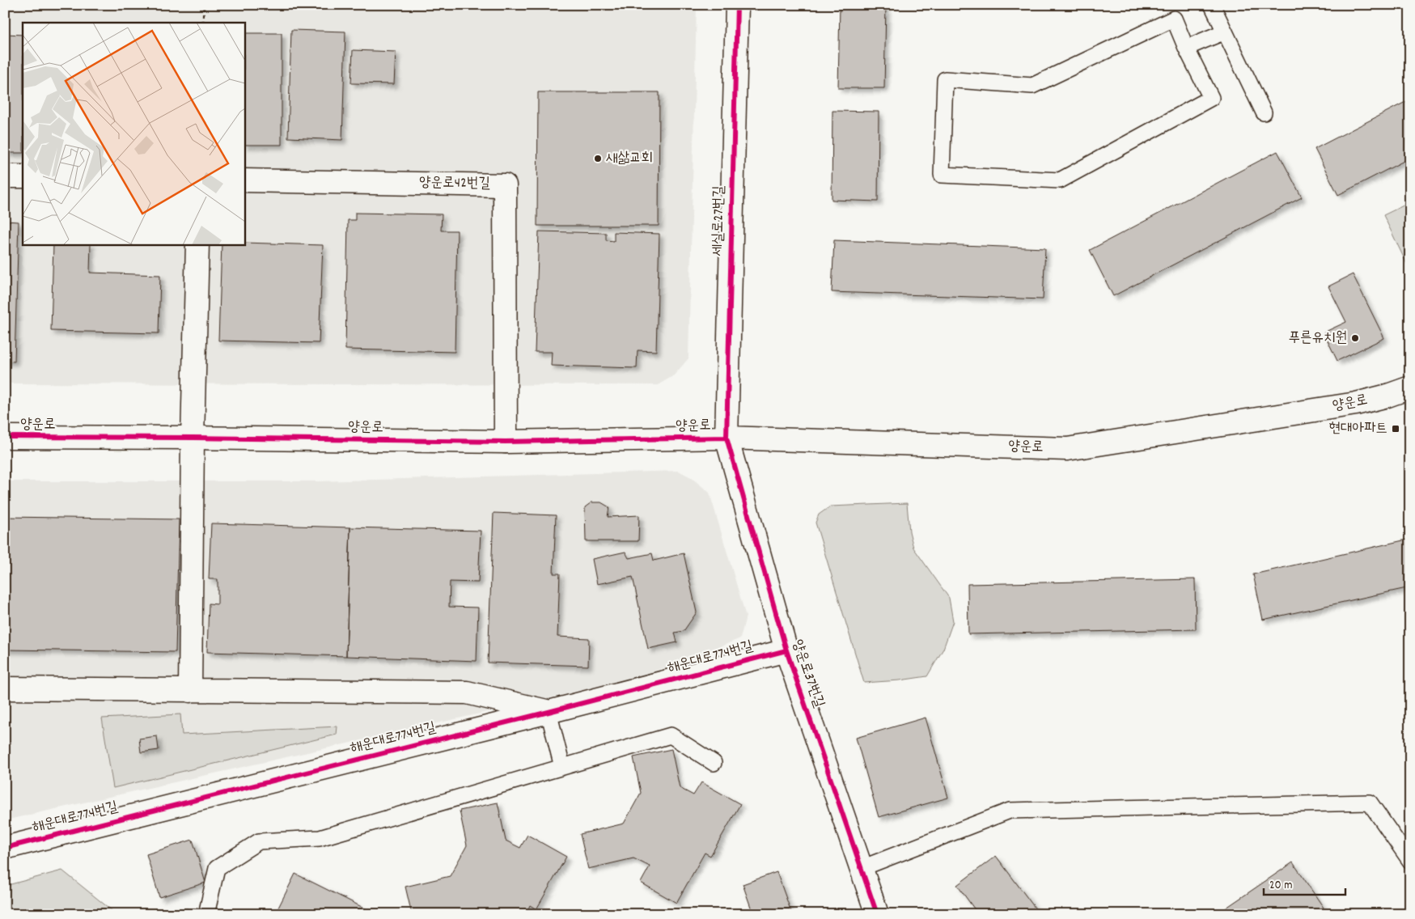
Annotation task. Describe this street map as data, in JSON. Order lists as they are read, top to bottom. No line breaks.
{"streets":{"street":["양운로42번길","세실로27번길","양운로","해운대로774번길","양운로37번길"]},"crossings":[["양운로42번길","양운로"],["세실로27번길","양운로"],["세실로27번길","양운로37번길"],["양운로","양운로37번길"],["해운대로774번길","양운로37번길"]],"places":{"other":["새삶교회","푸른유치원"],"transit":["현대아파트"]},"scale_bar":"20 m"}
